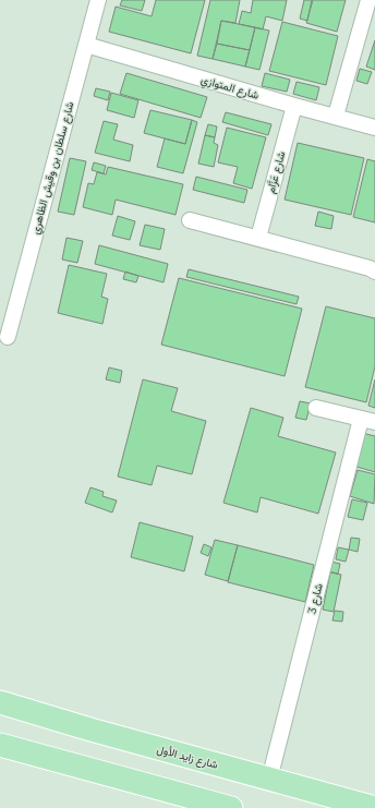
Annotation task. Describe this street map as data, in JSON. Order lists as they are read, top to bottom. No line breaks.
{"streets":{"main road":["شارع زايد الأول"],"street":["شارع المتوازي","شارع سلطان بن وقيش الظاهري","شارع عَزَّام","شارع 3"]},"crossings":[["شارع المتوازي","شارع سلطان بن وقيش الظاهري"],["شارع المتوازي","شارع عَزَّام"],["شارع 3","شارع زايد الأول"]]}
